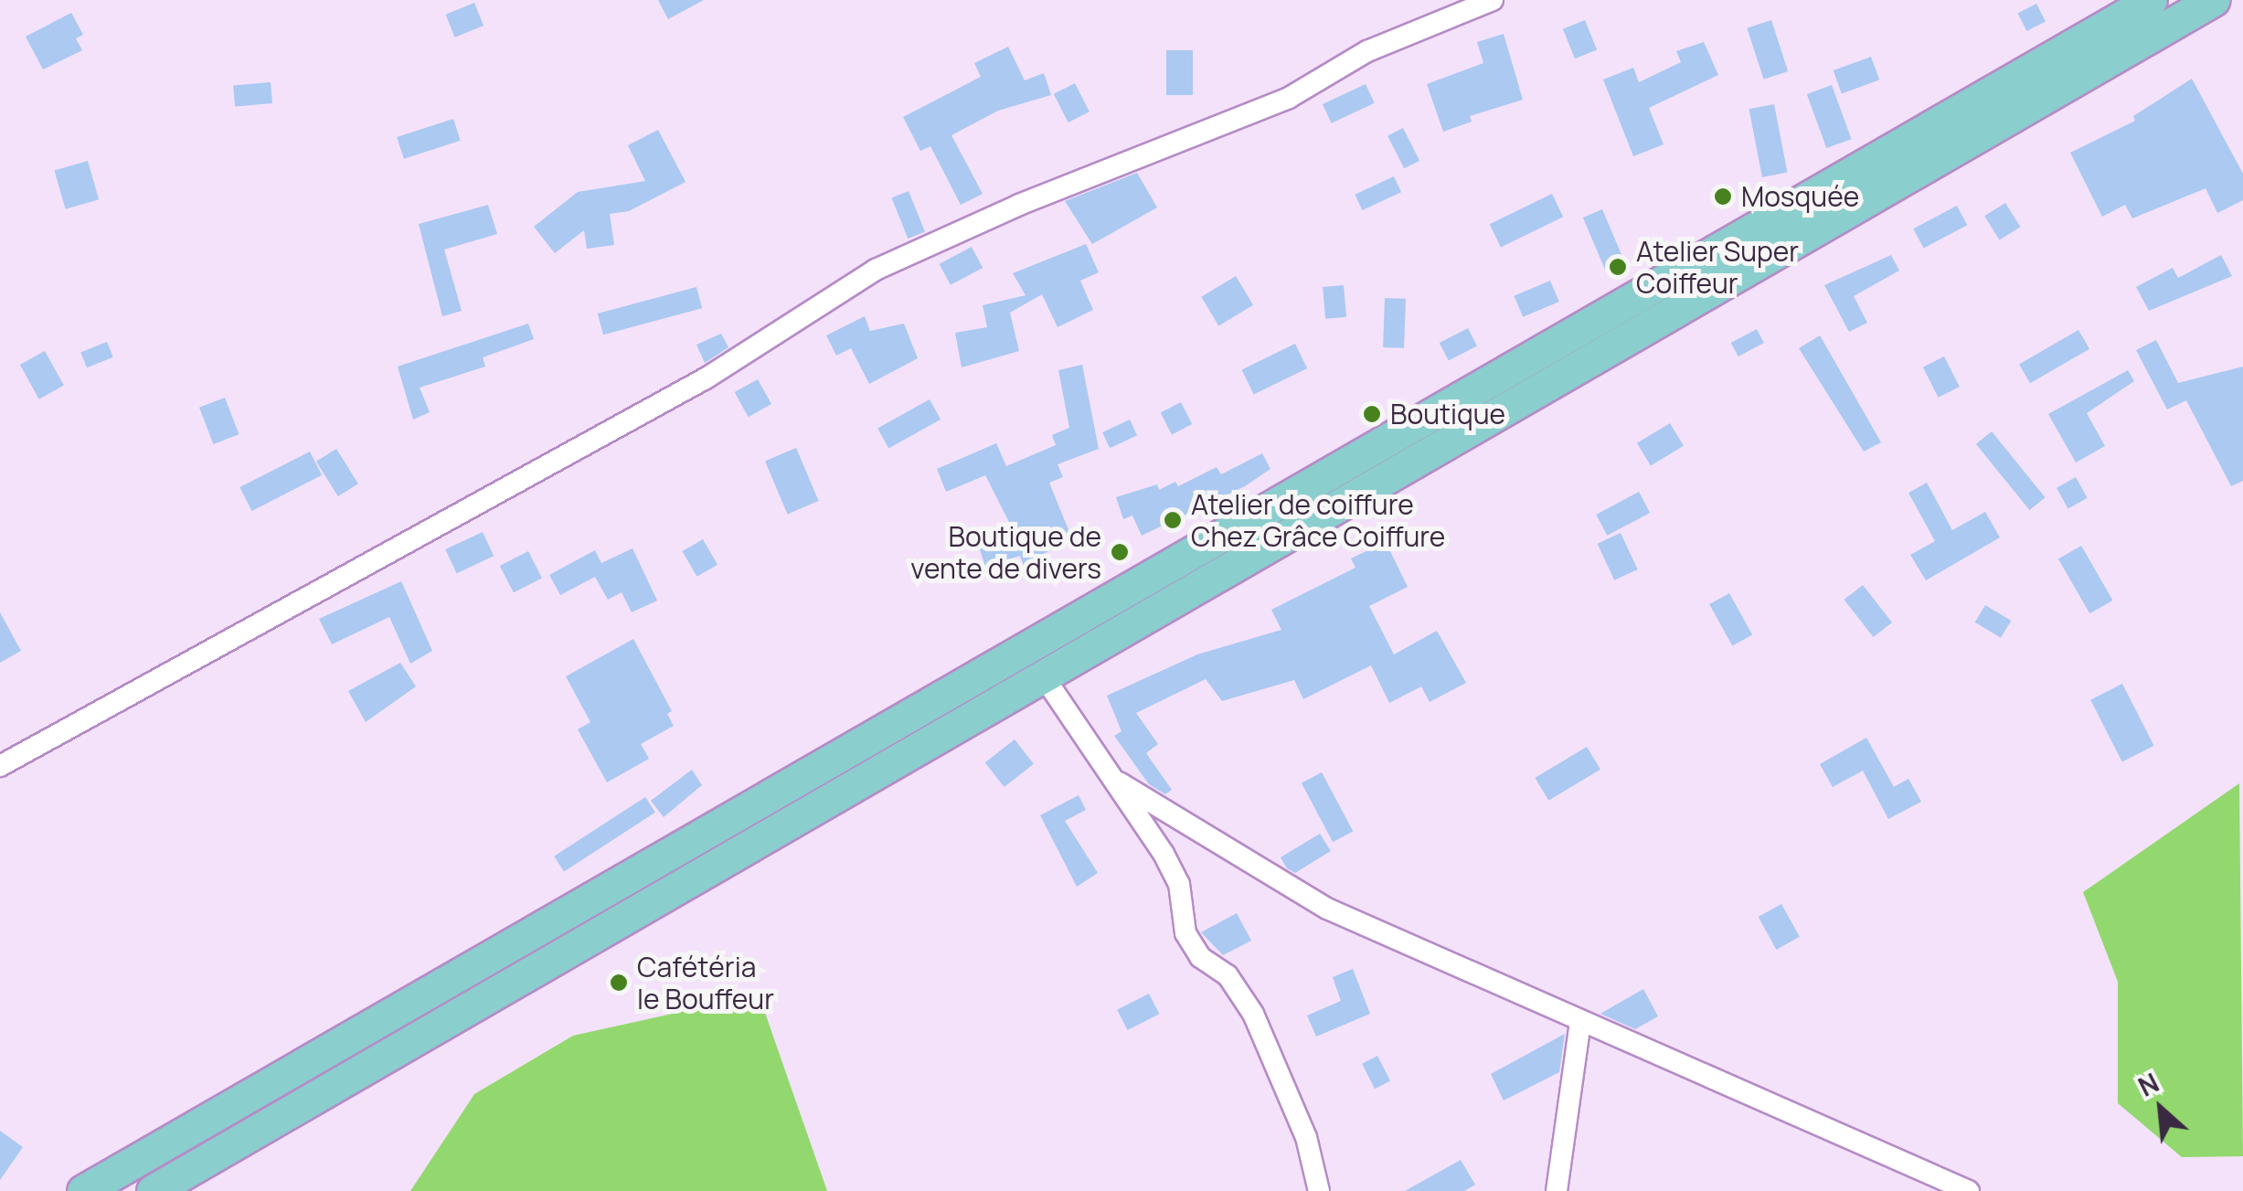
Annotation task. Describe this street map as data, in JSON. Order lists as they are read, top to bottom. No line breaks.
{"places":["Mosquée","Atelier Super Coiffeur","Boutique","Atelier de coiffure Chez Grâce Coiffure","Boutique de vente de divers","Cafétéria le Bouffeur"],"north":"top left"}
